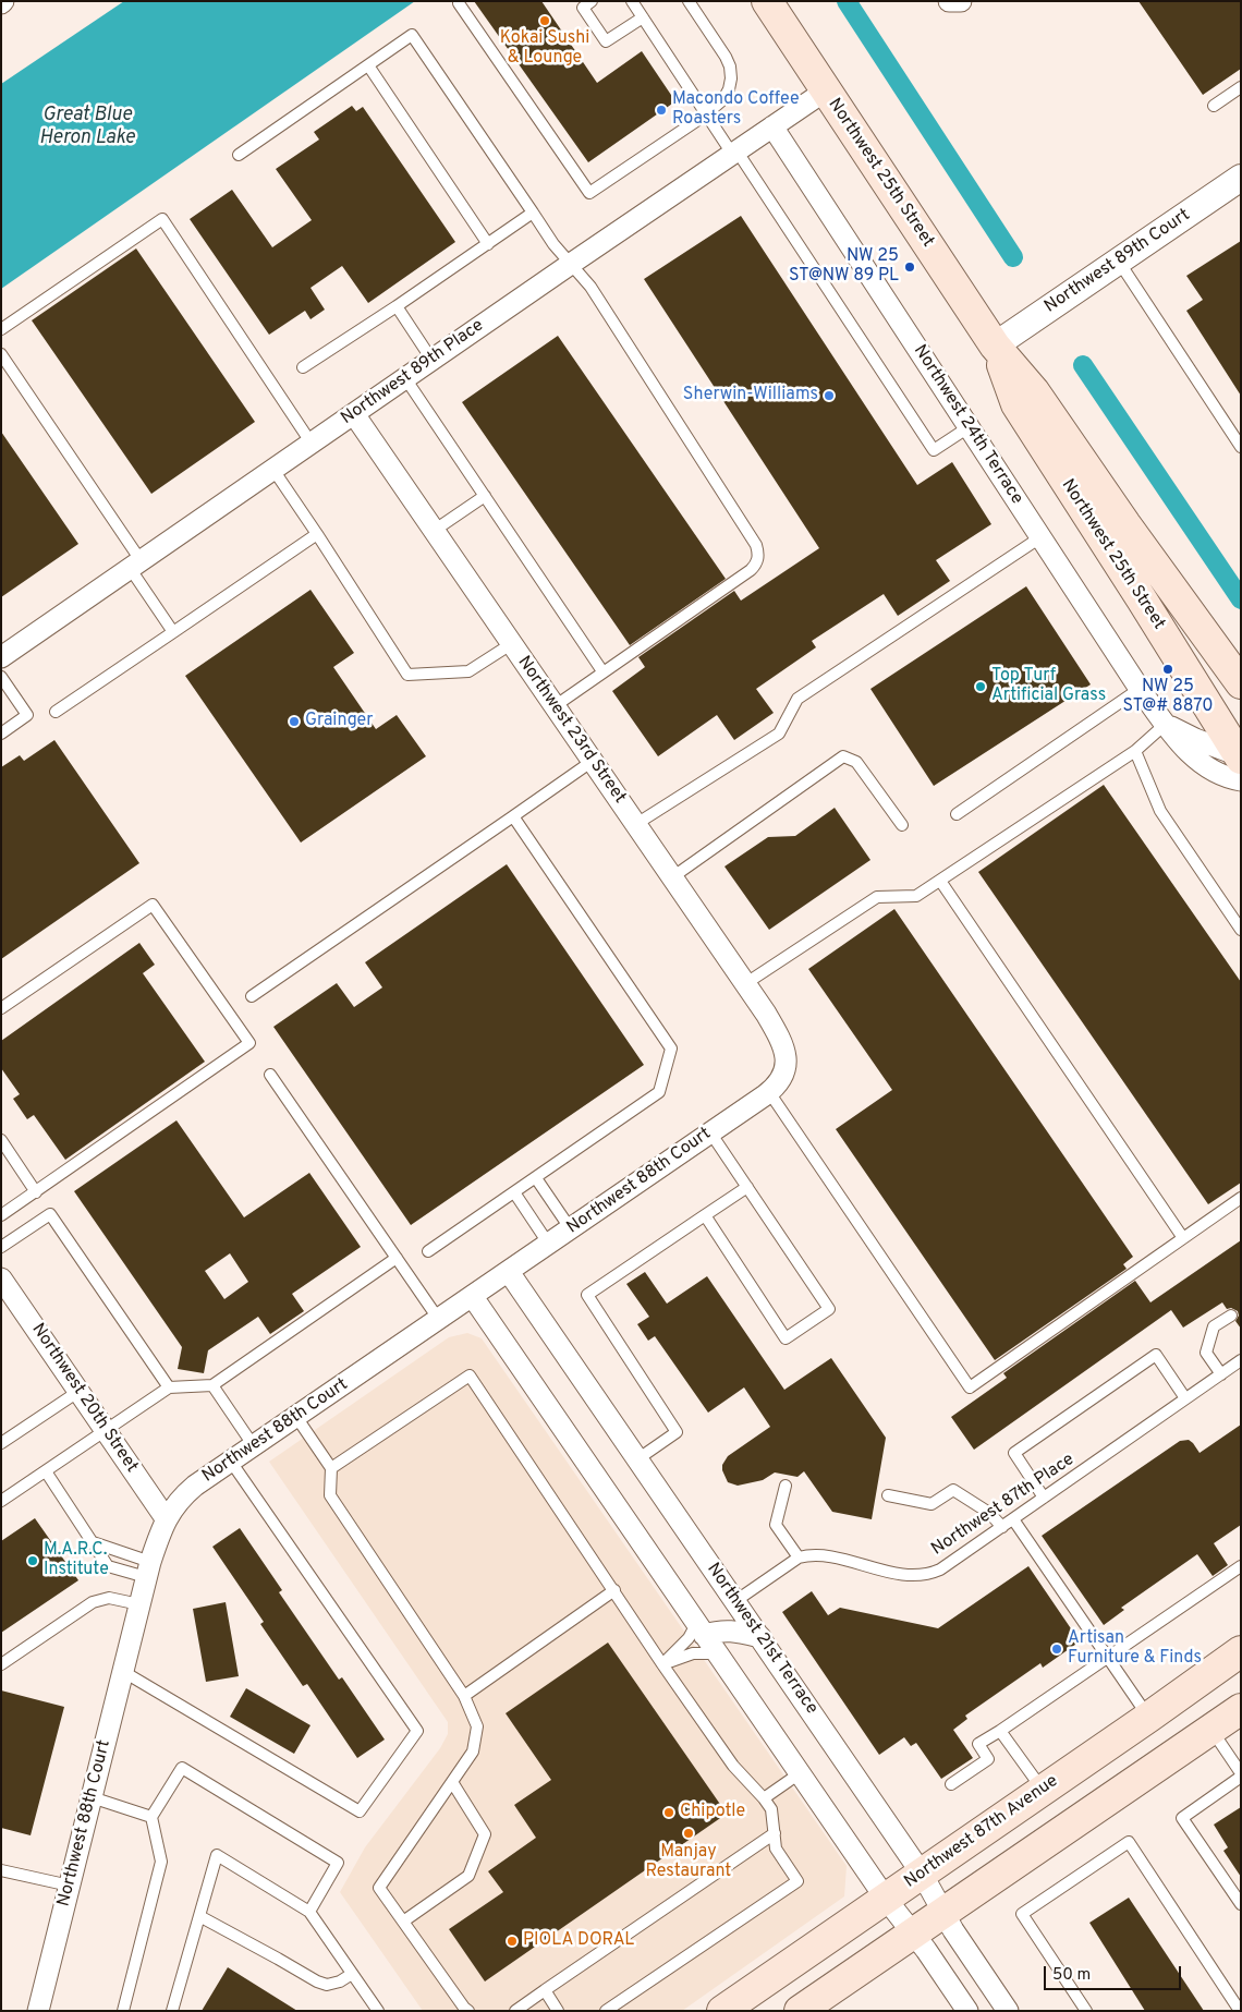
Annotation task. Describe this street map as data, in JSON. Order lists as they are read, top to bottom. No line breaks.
{"streets":{"main road":["Northwest 25th Street","Northwest 87th Avenue"],"street":["Northwest 89th Court","Northwest 89th Place","Northwest 24th Terrace","Northwest 23rd Street","Northwest 88th Court","Northwest 20th Street","Northwest 21st Terrace"],"lane":["Northwest 87th Place"]},"crossings":[["Northwest 25th Street","Northwest 89th Court"],["Northwest 25th Street","Northwest 89th Place"],["Northwest 25th Street","Northwest 24th Terrace"],["Northwest 89th Place","Northwest 24th Terrace"],["Northwest 89th Place","Northwest 23rd Street"],["Northwest 23rd Street","Northwest 88th Court"],["Northwest 88th Court","Northwest 20th Street"],["Northwest 88th Court","Northwest 21st Terrace"],["Northwest 87th Place","Northwest 21st Terrace"],["Northwest 21st Terrace","Northwest 87th Avenue"]],"water":["Great Blue Heron Lake"],"places":["Kokai Sushi & Lounge","Macondo Coffee Roasters","NW 25 ST@NW 89 PL","Sherwin-Williams","NW 25 ST@# 8870","Top Turf Artificial Grass","Grainger","M.A.R.C. Institute","Artisan Furniture & Finds","Chipotle","Manjay Restaurant","PIOLA DORAL"],"scale_bar":"50 m"}
